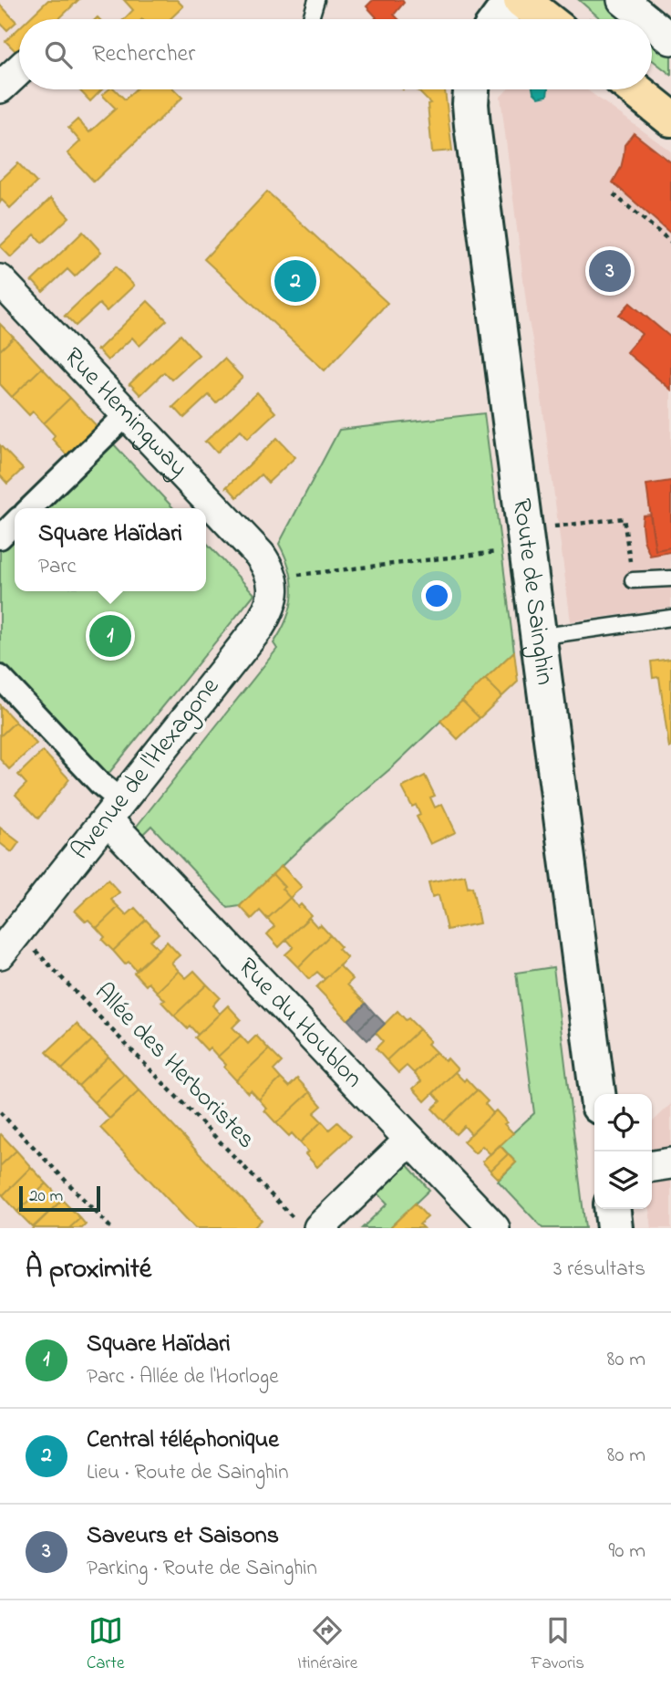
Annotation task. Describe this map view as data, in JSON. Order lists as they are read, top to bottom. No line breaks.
{"streets":{"street":["Rue Hemingway","Route de Sainghin","Avenue de l'Hexagone","Rue du Houblon"],"path":["Allée des Herboristes"]},"crossings":[["Rue Hemingway","Avenue de l'Hexagone"],["Avenue de l'Hexagone","Rue du Houblon"],["Avenue de l'Hexagone","Allée des Herboristes"]],"scale_bar":"20 m","page":{"search":"Rechercher","pins":["3","2","1"],"popup":["Square Haïdari","Parc"],"scale":"20 m","heading":["À proximité","3 résultats"],"list":[{"mark":"1","name":"Square Haïdari","note":"Parc · Allée de l'Horloge","value":"80 m"},{"mark":"2","name":"Central téléphonique","note":"Lieu · Route de Sainghin","value":"80 m"},{"mark":"3","name":"Saveurs et Saisons","note":"Parking · Route de Sainghin","value":"90 m"}],"nav":["Carte","Itinéraire","Favoris"]}}
